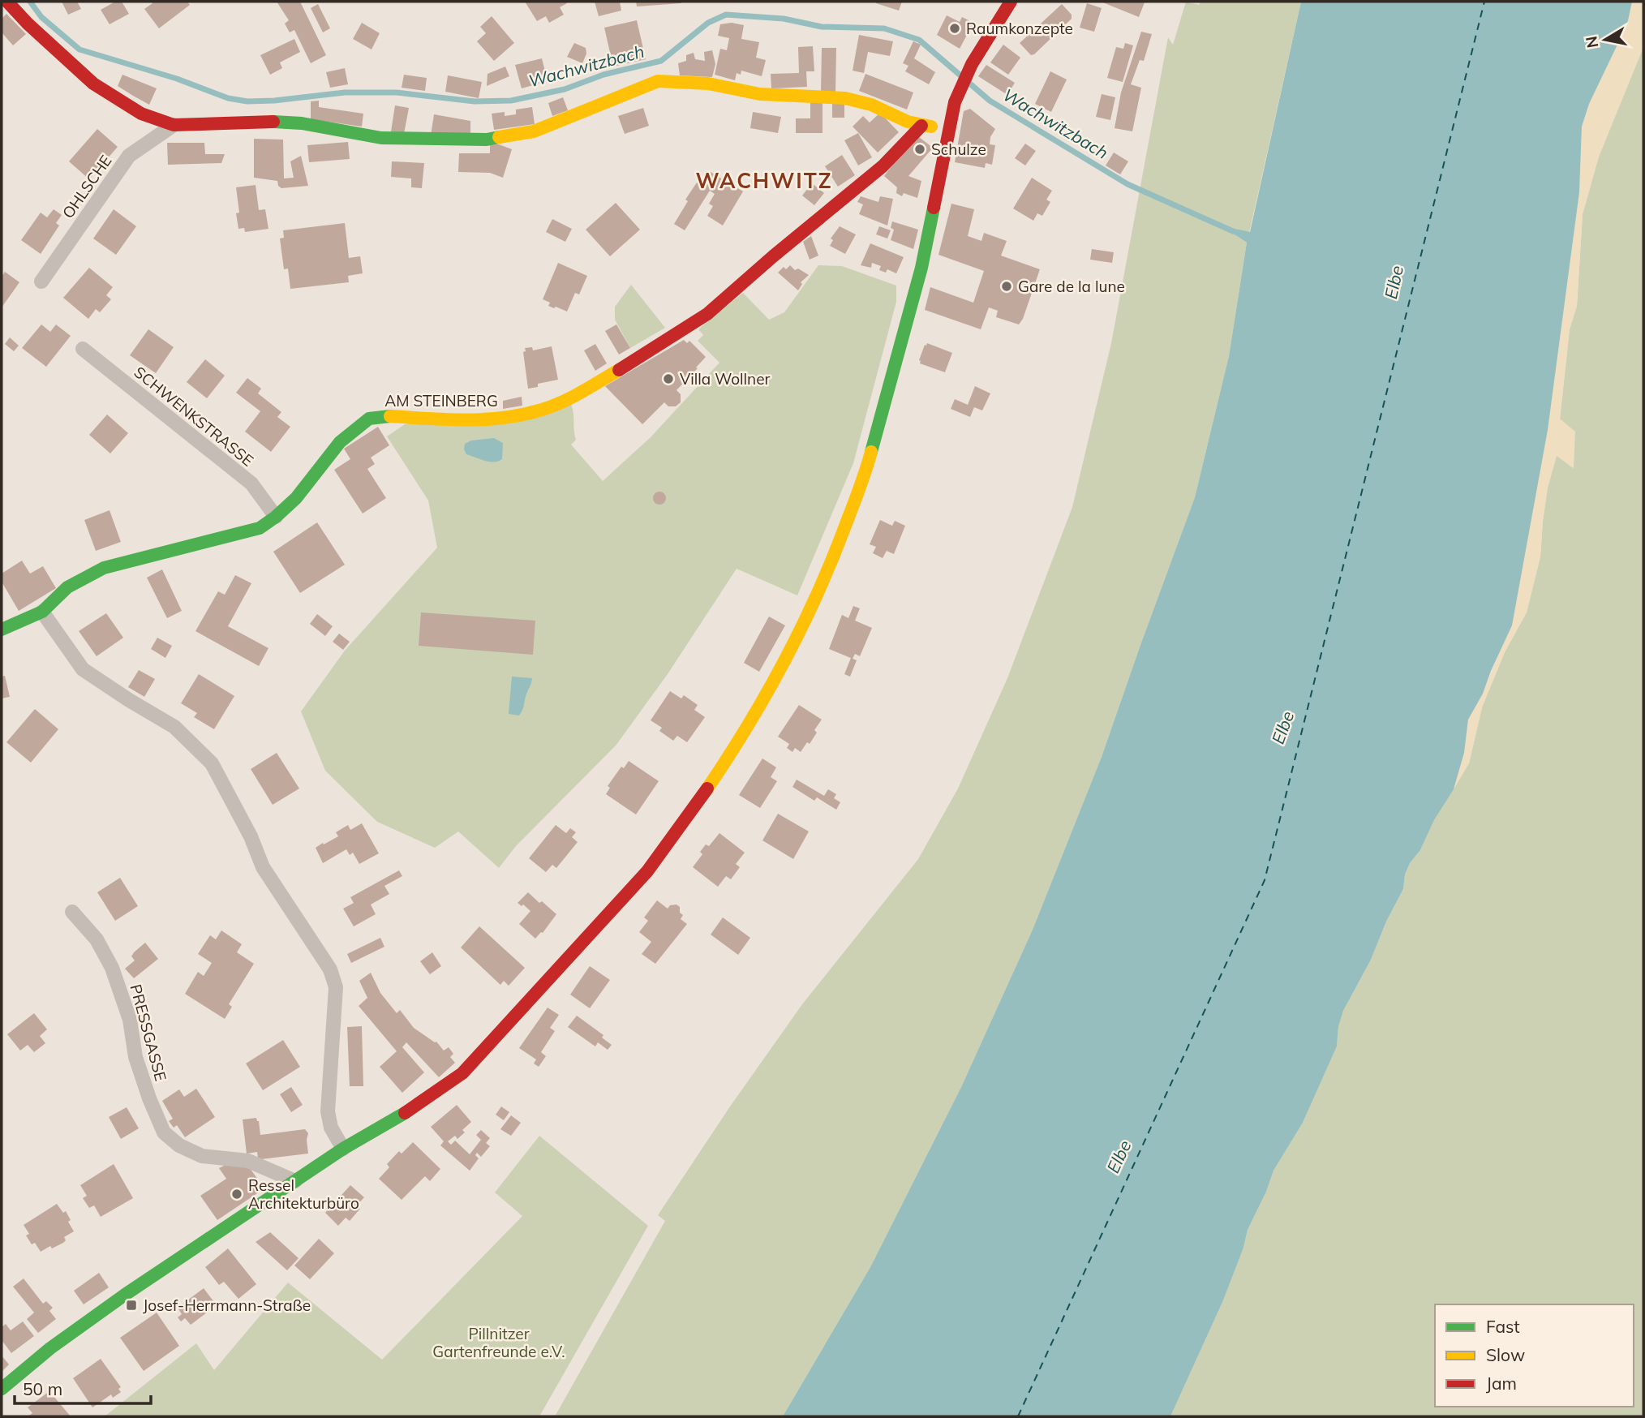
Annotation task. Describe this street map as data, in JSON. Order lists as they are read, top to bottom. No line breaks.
{"streets":{"street":["OHLSCHE","AM STEINBERG","SCHWENKSTRASSE","PRESSGASSE"]},"crossings":[["AM STEINBERG","SCHWENKSTRASSE"]],"districts":["WACHWITZ"],"water":["Wachwitzbach","Elbe"],"parks":["Pillnitzer Gartenfreunde e.V."],"places":{"other":["Raumkonzepte","Schulze","Gare de la lune","Villa Wollner","Ressel Architekturbüro"],"transit":["Josef-Herrmann-Straße"]},"legend":["Fast","Slow","Jam"],"scale_bar":"50 m","north":"left"}
